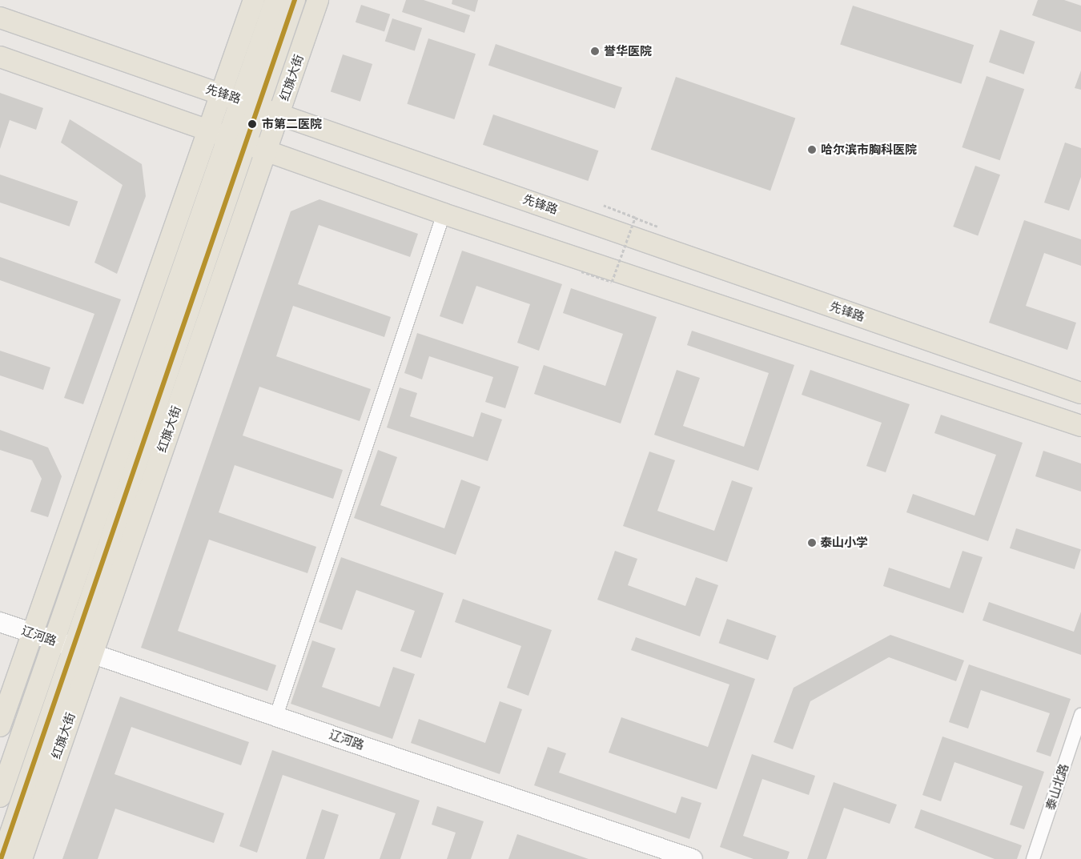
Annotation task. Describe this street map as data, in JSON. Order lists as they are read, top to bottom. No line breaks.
{"streets":{"main road":["红旗大街","先锋路","辽河路"],"street":["泰山北路"]},"crossings":[["红旗大街","先锋路"],["红旗大街","辽河路"]],"places":["誉华医院","市第二医院","哈尔滨市胸科医院","泰山小学"]}
